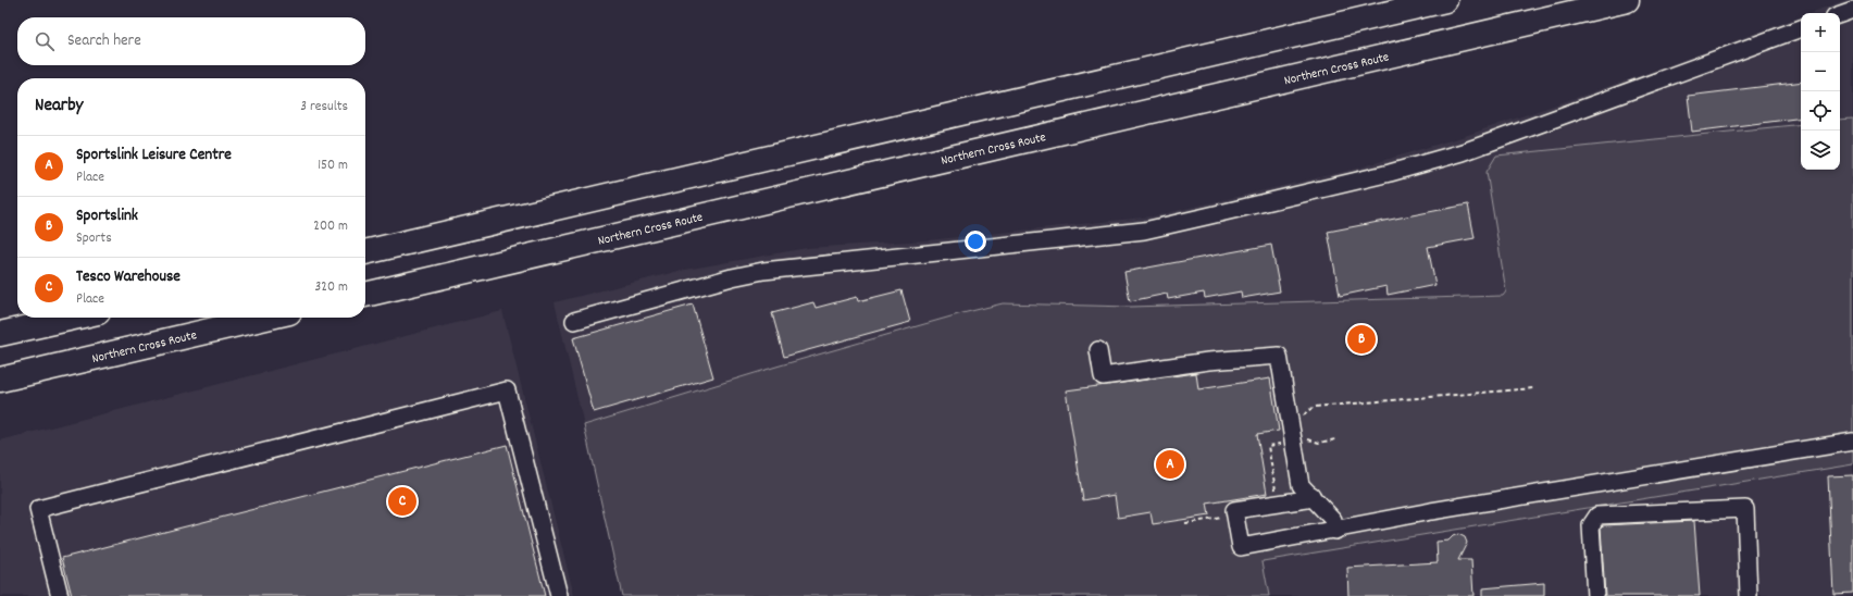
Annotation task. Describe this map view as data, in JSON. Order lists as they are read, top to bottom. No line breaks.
{"streets":{"highway":["Northern Cross Route"]},"page":{"map_buttons":["+","−"],"search":"Search here","heading":["Nearby","3 results"],"list":[{"mark":"A","name":"Sportslink Leisure Centre","note":"Place","value":"150 m"},{"mark":"B","name":"Sportslink","note":"Sports","value":"200 m"},{"mark":"C","name":"Tesco Warehouse","note":"Place","value":"320 m"}],"pins":["B","A","C"]}}
